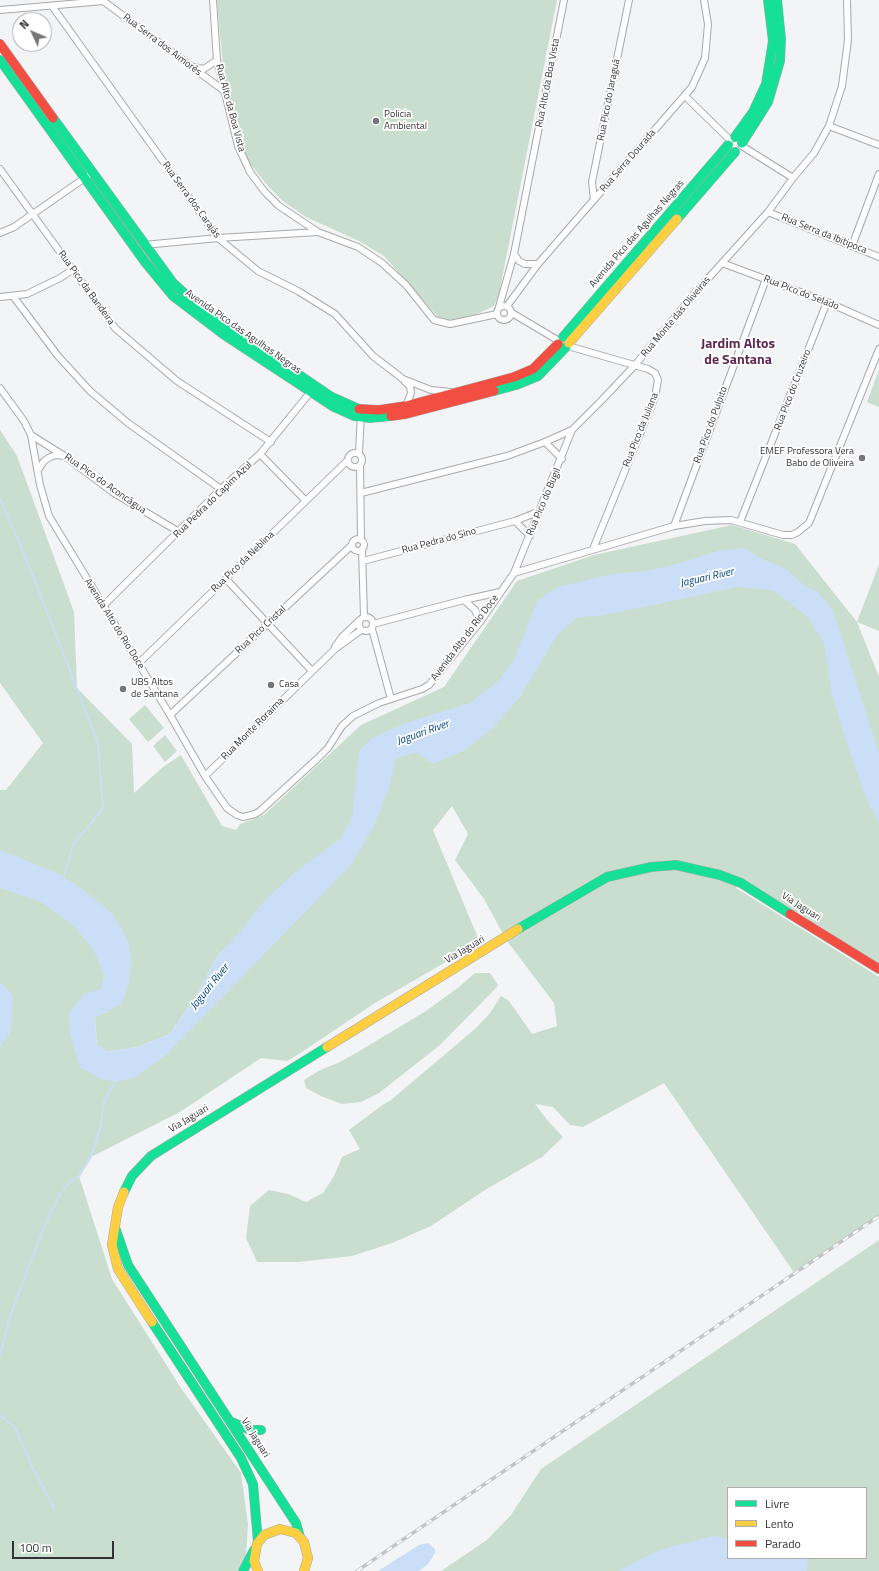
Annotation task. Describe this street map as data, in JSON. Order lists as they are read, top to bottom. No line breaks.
{"streets":{"street":["Rua Serra dos Aimorés","Rua Alto da Boa Vista","Rua Pico do Jaraguá","Rua Serra Dourada","Rua Serra dos Carajás","Avenida Pico das Agulhas Negras","Rua Serra da Ibitipoca","Rua Pico da Bandeira","Rua Pico do Selado","Rua Monte das Oliveiras","Rua Pico do Cruzeiro","Rua Pico do Pulpito","Rua Pico da Juliana","Rua Pico do Aconcágua","Rua Pedra do Capim Azul","Rua Pico do Bugil","Rua Pedra do Sino","Rua Pico da Neblina","Avenida Alto do Rio Doce","Rua Pico Cristal","Rua Monte Roraima","Via Jaguari"]},"crossings":[["Rua Serra dos Aimorés","Rua Alto da Boa Vista"],["Rua Alto da Boa Vista","Rua Serra Dourada"],["Rua Pico do Jaraguá","Rua Serra Dourada"],["Rua Serra dos Carajás","Avenida Pico das Agulhas Negras"],["Avenida Pico das Agulhas Negras","Rua Pico da Juliana"],["Avenida Pico das Agulhas Negras","Rua Pedra do Capim Azul"],["Rua Serra da Ibitipoca","Rua Monte das Oliveiras"],["Rua Pico da Bandeira","Rua Pedra do Capim Azul"],["Rua Pico do Selado","Rua Monte das Oliveiras"],["Rua Pico do Selado","Rua Pico do Cruzeiro"],["Rua Pico do Selado","Rua Pico do Pulpito"],["Rua Monte das Oliveiras","Rua Pico da Juliana"],["Rua Monte das Oliveiras","Rua Pico do Bugil"],["Rua Pico do Aconcágua","Rua Pedra do Capim Azul"],["Rua Pico do Aconcágua","Avenida Alto do Rio Doce"],["Rua Pedra do Capim Azul","Avenida Alto do Rio Doce"],["Rua Pico do Bugil","Rua Pedra do Sino"],["Rua Pico do Bugil","Avenida Alto do Rio Doce"],["Rua Pico da Neblina","Avenida Alto do Rio Doce"],["Avenida Alto do Rio Doce","Rua Pico Cristal"],["Avenida Alto do Rio Doce","Rua Monte Roraima"]],"districts":["Jardim Altos de Santana"],"water":["Jaguari River"],"places":["Policia Ambiental","EMEF Professora Vera Babo de Oliveira","Casa","UBS Altos de Santana"],"legend":["Livre","Lento","Parado"],"scale_bar":"100 m","north":"top left"}
